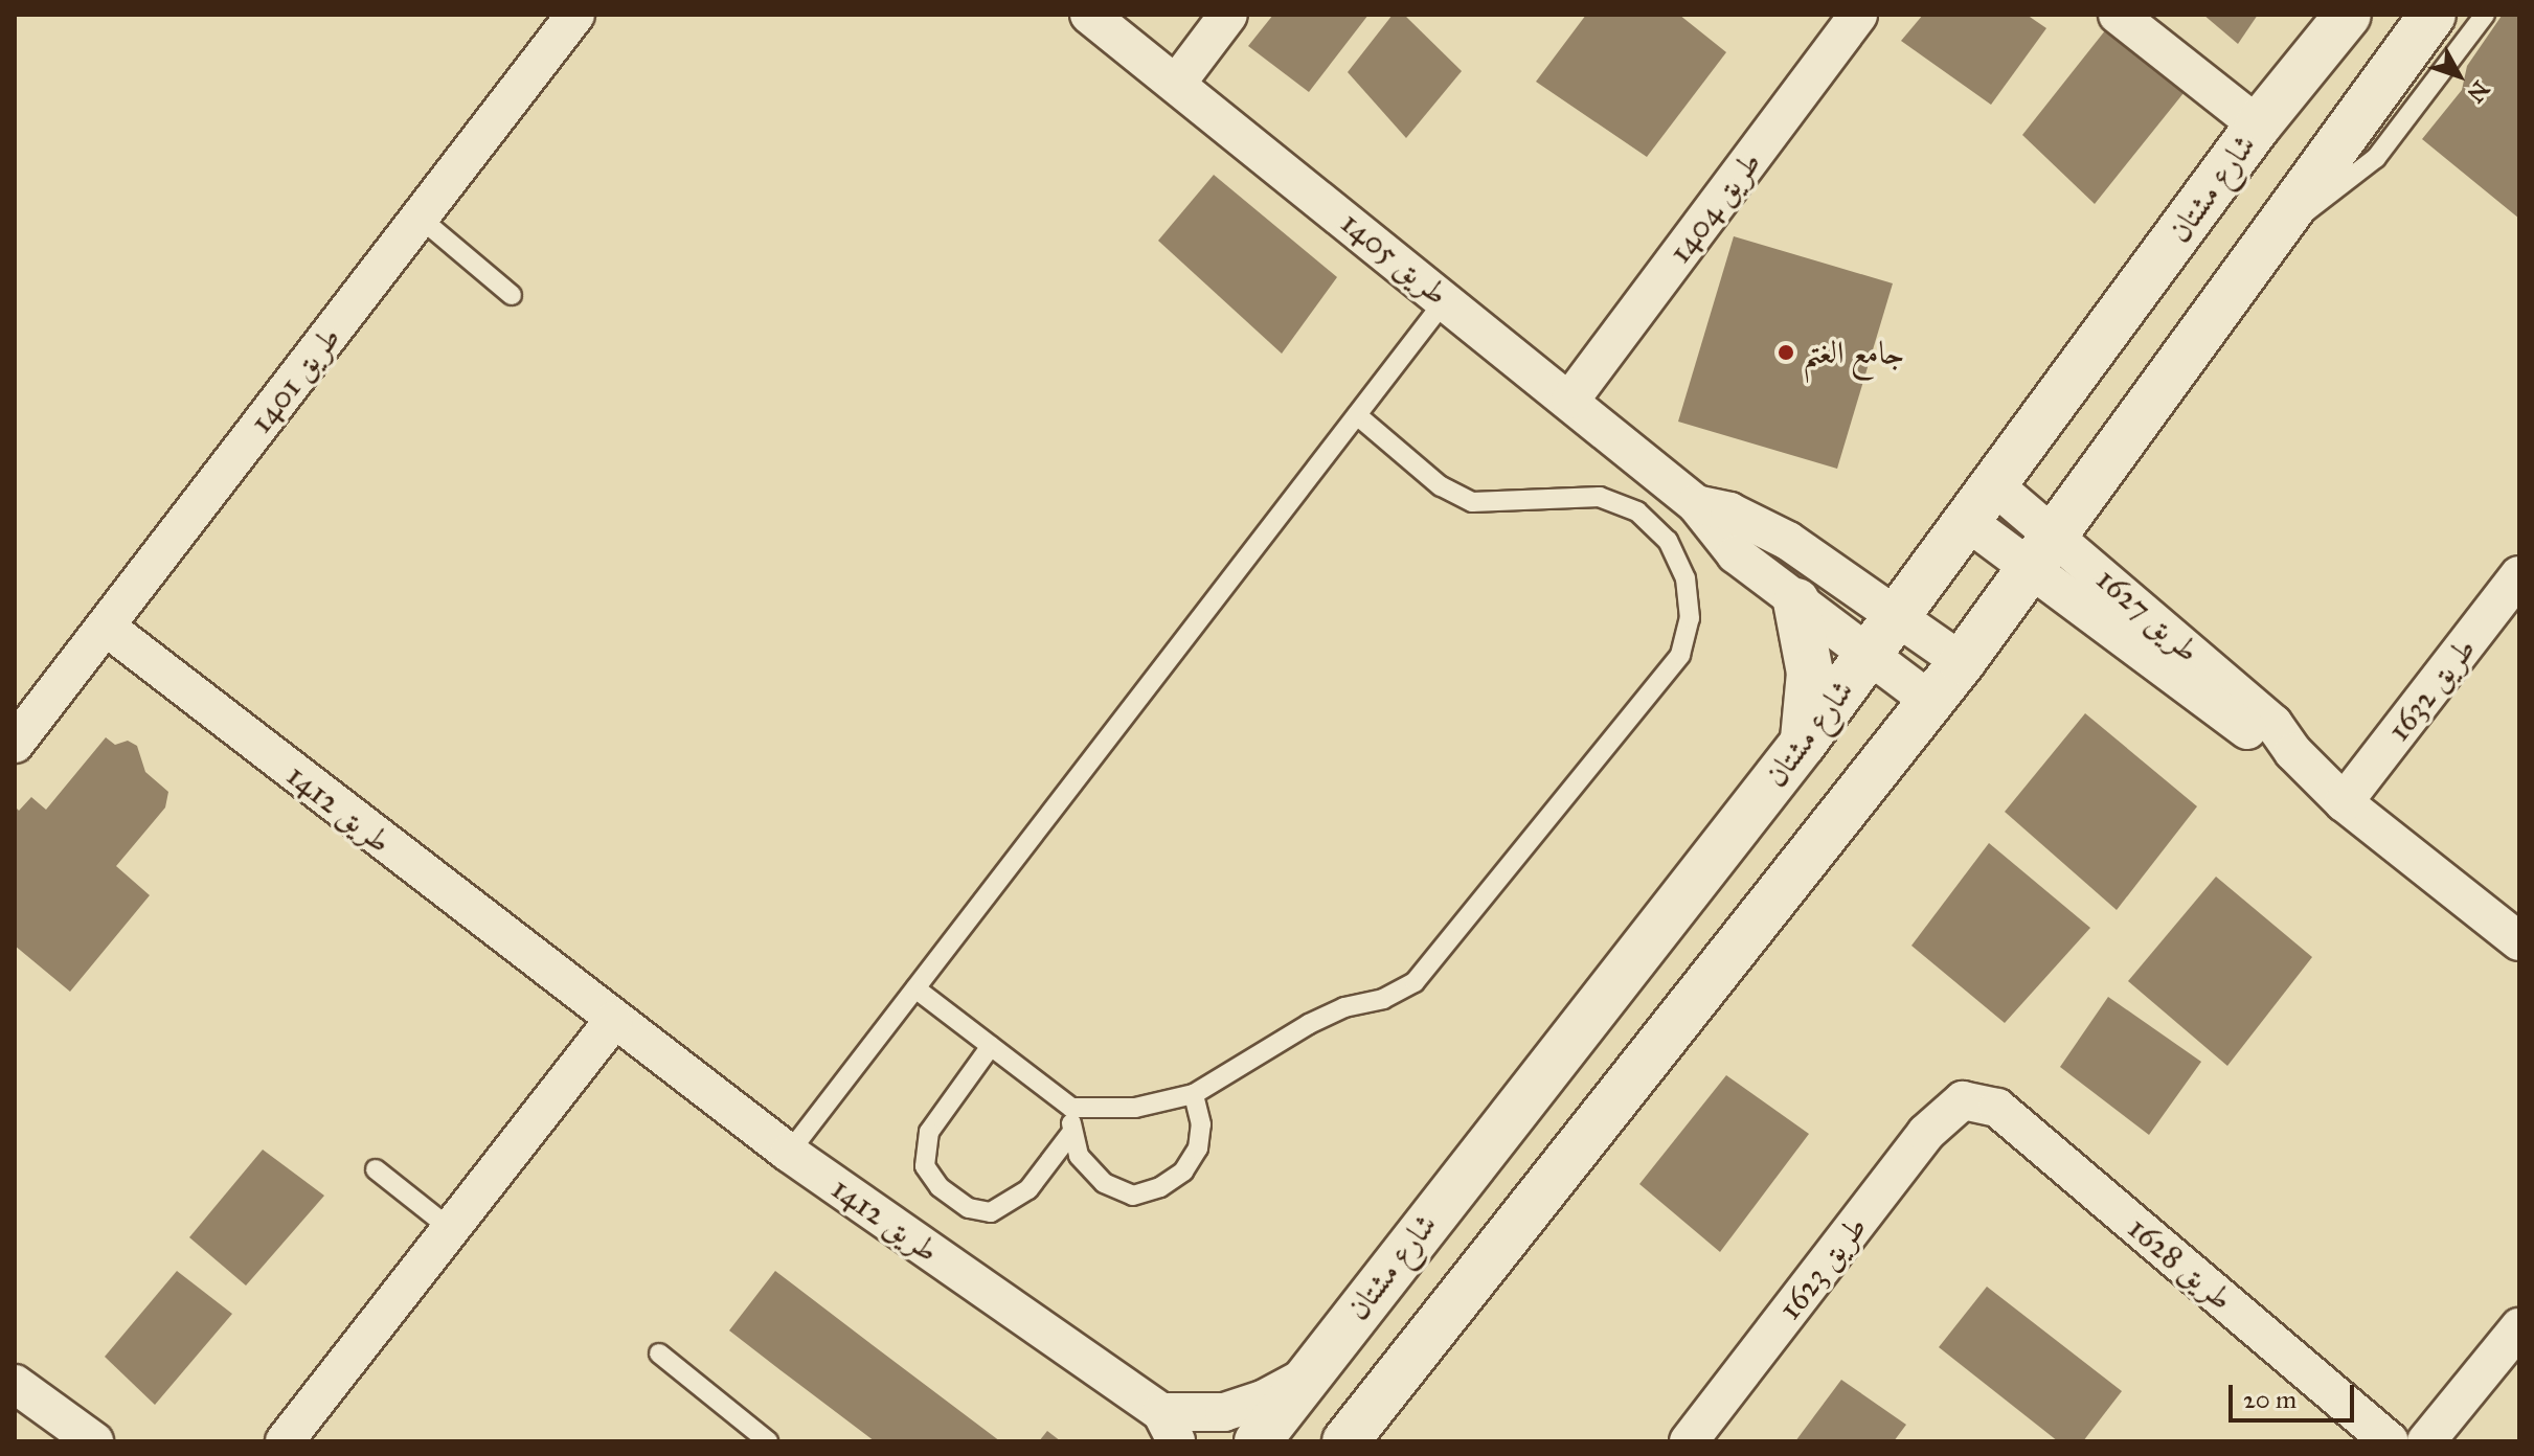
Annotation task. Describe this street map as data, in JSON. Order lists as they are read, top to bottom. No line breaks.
{"streets":{"street":["شارع مشتان","طريق 1404","طريق 1405","طريق 1401","طريق 1627","طريق 1632","طريق 1412","طريق 1628","طريق 1623"]},"crossings":[["شارع مشتان","طريق 1405"],["شارع مشتان","طريق 1627"],["شارع مشتان","طريق 1412"],["طريق 1404","طريق 1405"],["طريق 1401","طريق 1412"],["طريق 1627","طريق 1632"],["طريق 1628","طريق 1623"]],"places":["جامع الغتم"],"scale_bar":"20 m","north":"bottom right"}
